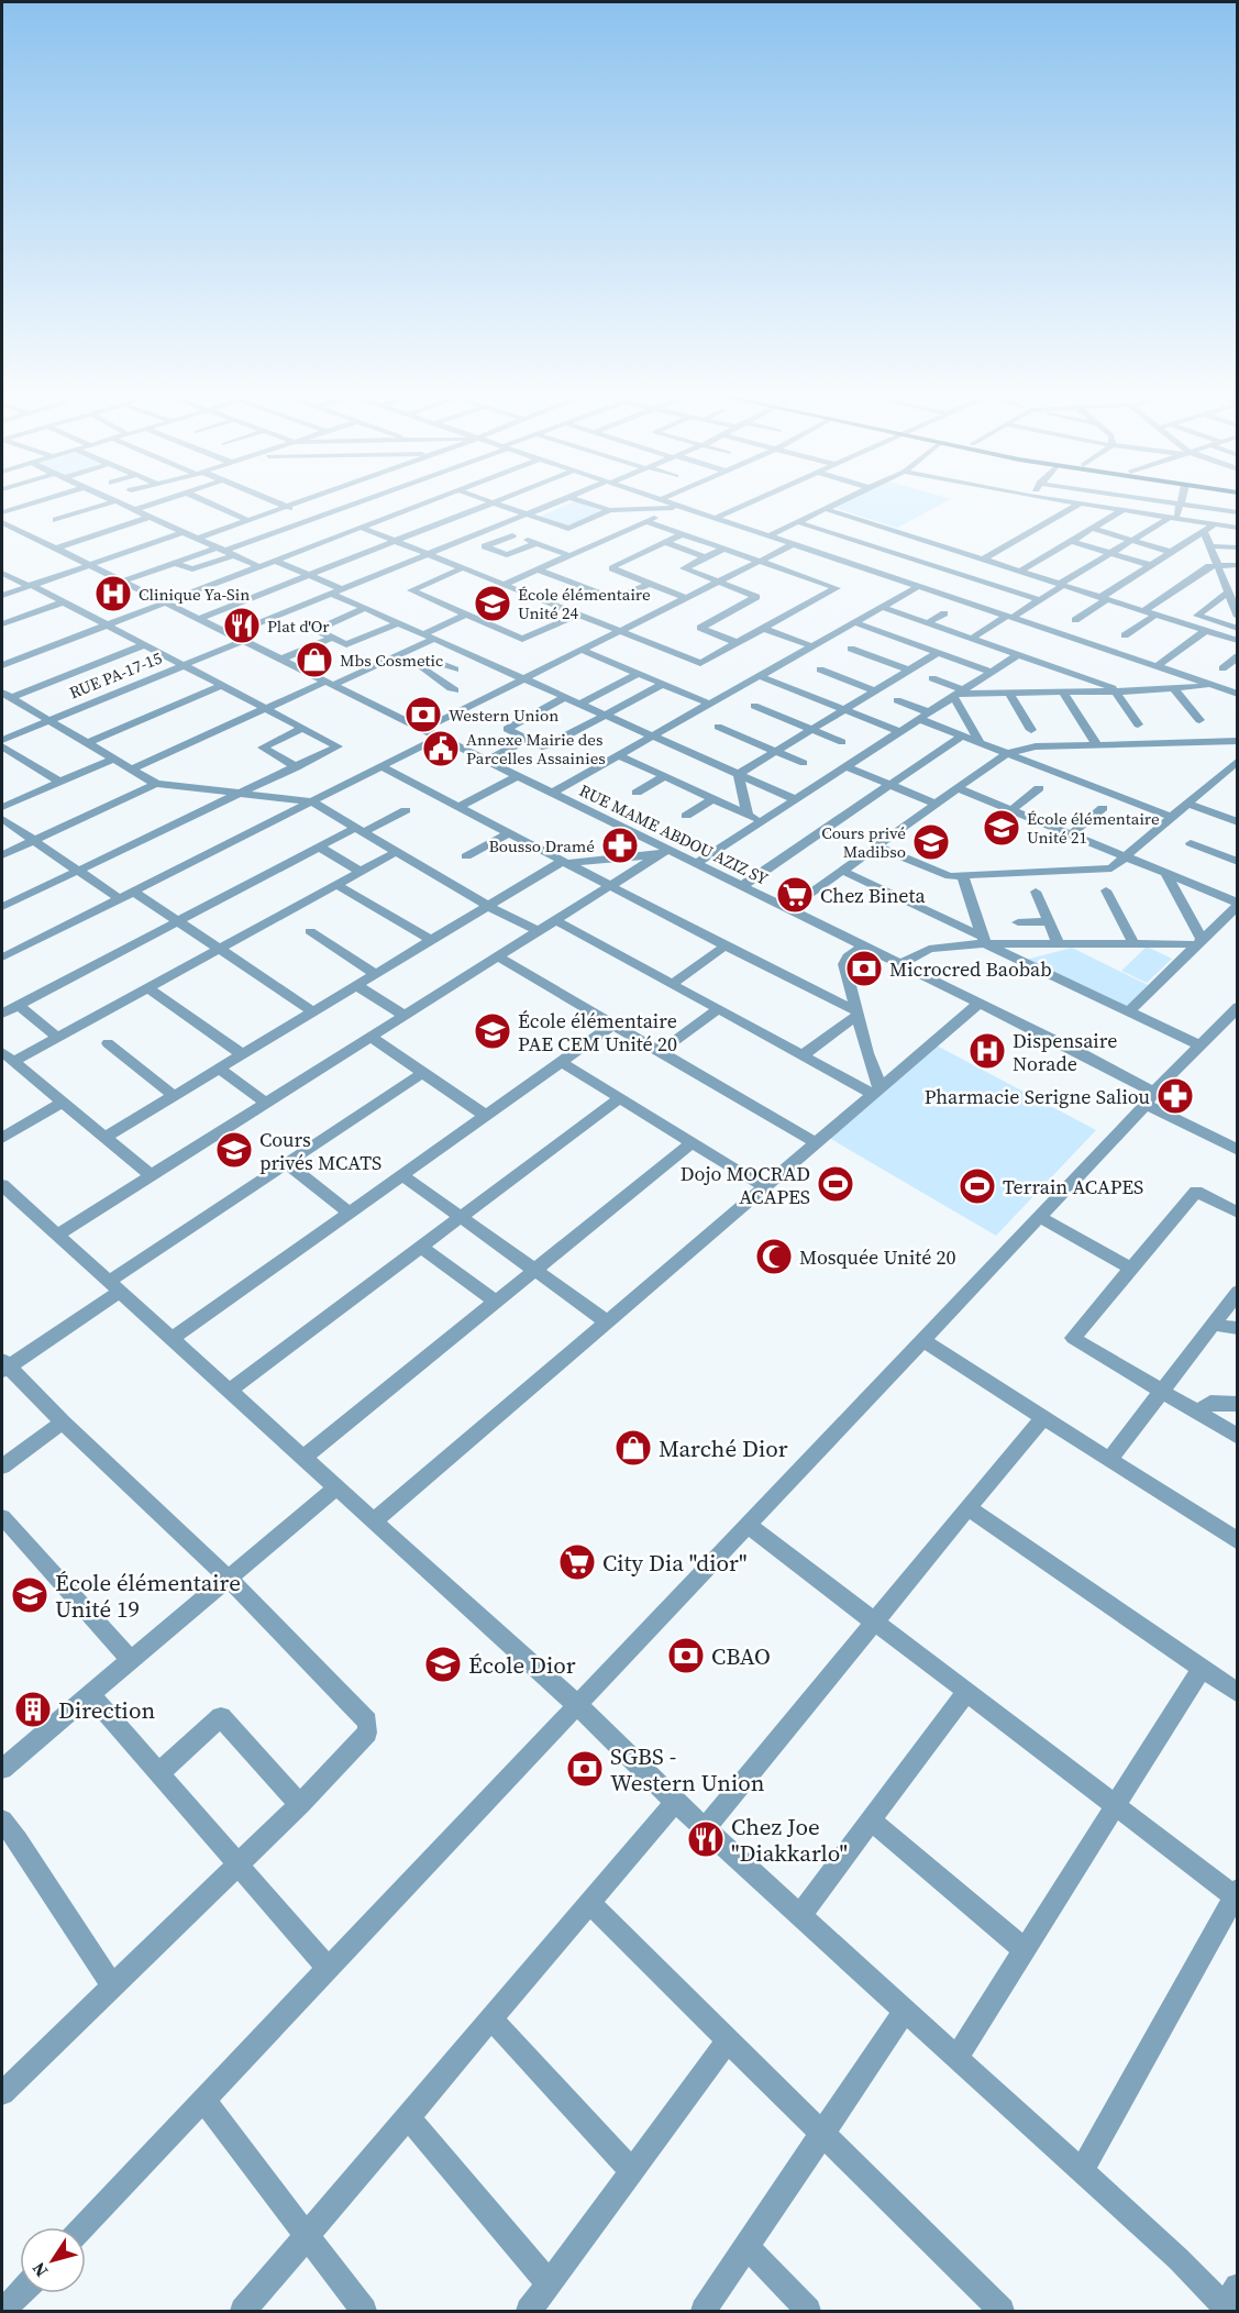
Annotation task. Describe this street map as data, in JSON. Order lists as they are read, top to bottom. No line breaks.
{"streets":{"street":["RUE PA-17-15","RUE MAME ABDOU AZIZ SY"]},"crossings":[["RUE PA-17-15","RUE MAME ABDOU AZIZ SY"]],"places":{"hospital":["Clinique Ya-Sin","Dispensaire Norade"],"school or university":["École élémentaire Unité 24","École élémentaire Unité 21","Cours privé Madibso","École élémentaire PAE CEM Unité 20","Cours privés MCATS","École élémentaire Unité 19","École Dior"],"restaurant":["Plat d'Or","Chez Joe \"Diakkarlo\""],"shop":["Mbs Cosmetic","Marché Dior"],"bank":["Western Union","Microcred Baobab","CBAO","SGBS - Western Union"],"public building":["Annexe Mairie des Parcelles Assainies"],"pharmacy":["Bousso Dramé","Pharmacie Serigne Saliou"],"supermarket":["Chez Bineta","City Dia \"dior\""],"sports":["Dojo MOCRAD ACAPES","Terrain ACAPES"],"mosque":["Mosquée Unité 20"],"building":["Direction"]},"north":"bottom left"}
